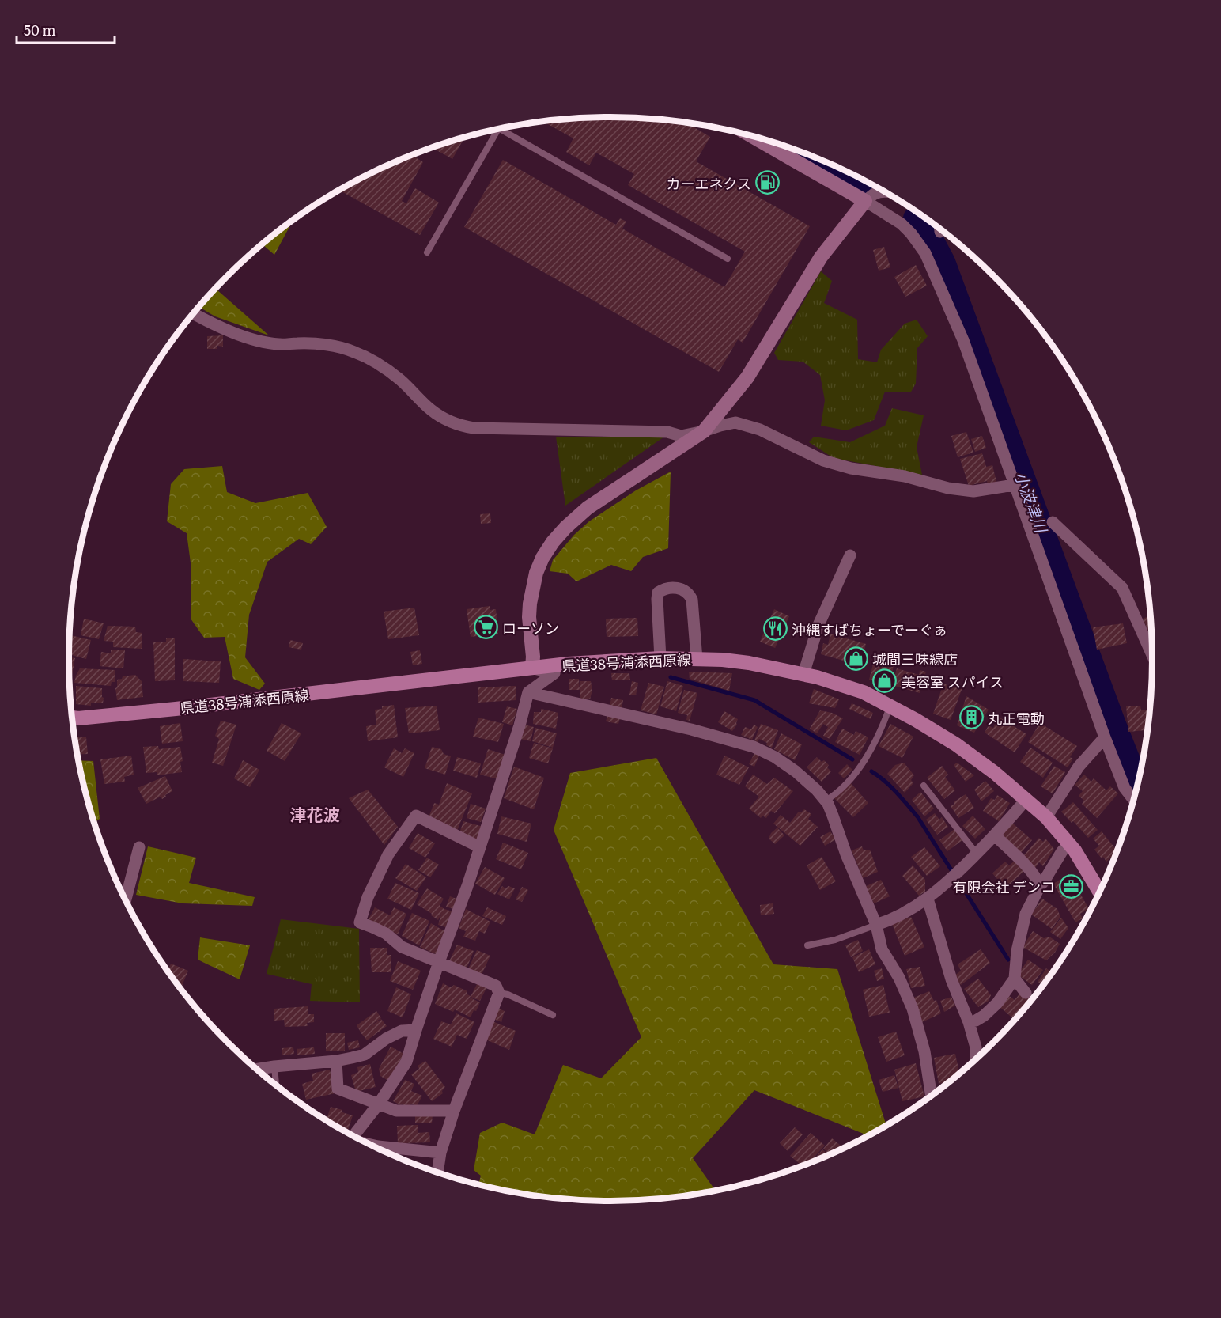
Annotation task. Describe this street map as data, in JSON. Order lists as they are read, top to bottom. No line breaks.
{"streets":{"main road":["県道38号浦添西原線"]},"districts":["津花波"],"water":["小波津川"],"places":{"fuel station":["カーエネクス"],"supermarket":["ローソン"],"restaurant":["沖縄すばちょーでーぐぁ"],"shop":["城間三味線店","美容室 スパイス"],"building":["丸正電動"],"office":["有限会社 デンコ"]},"scale_bar":"50 m"}
